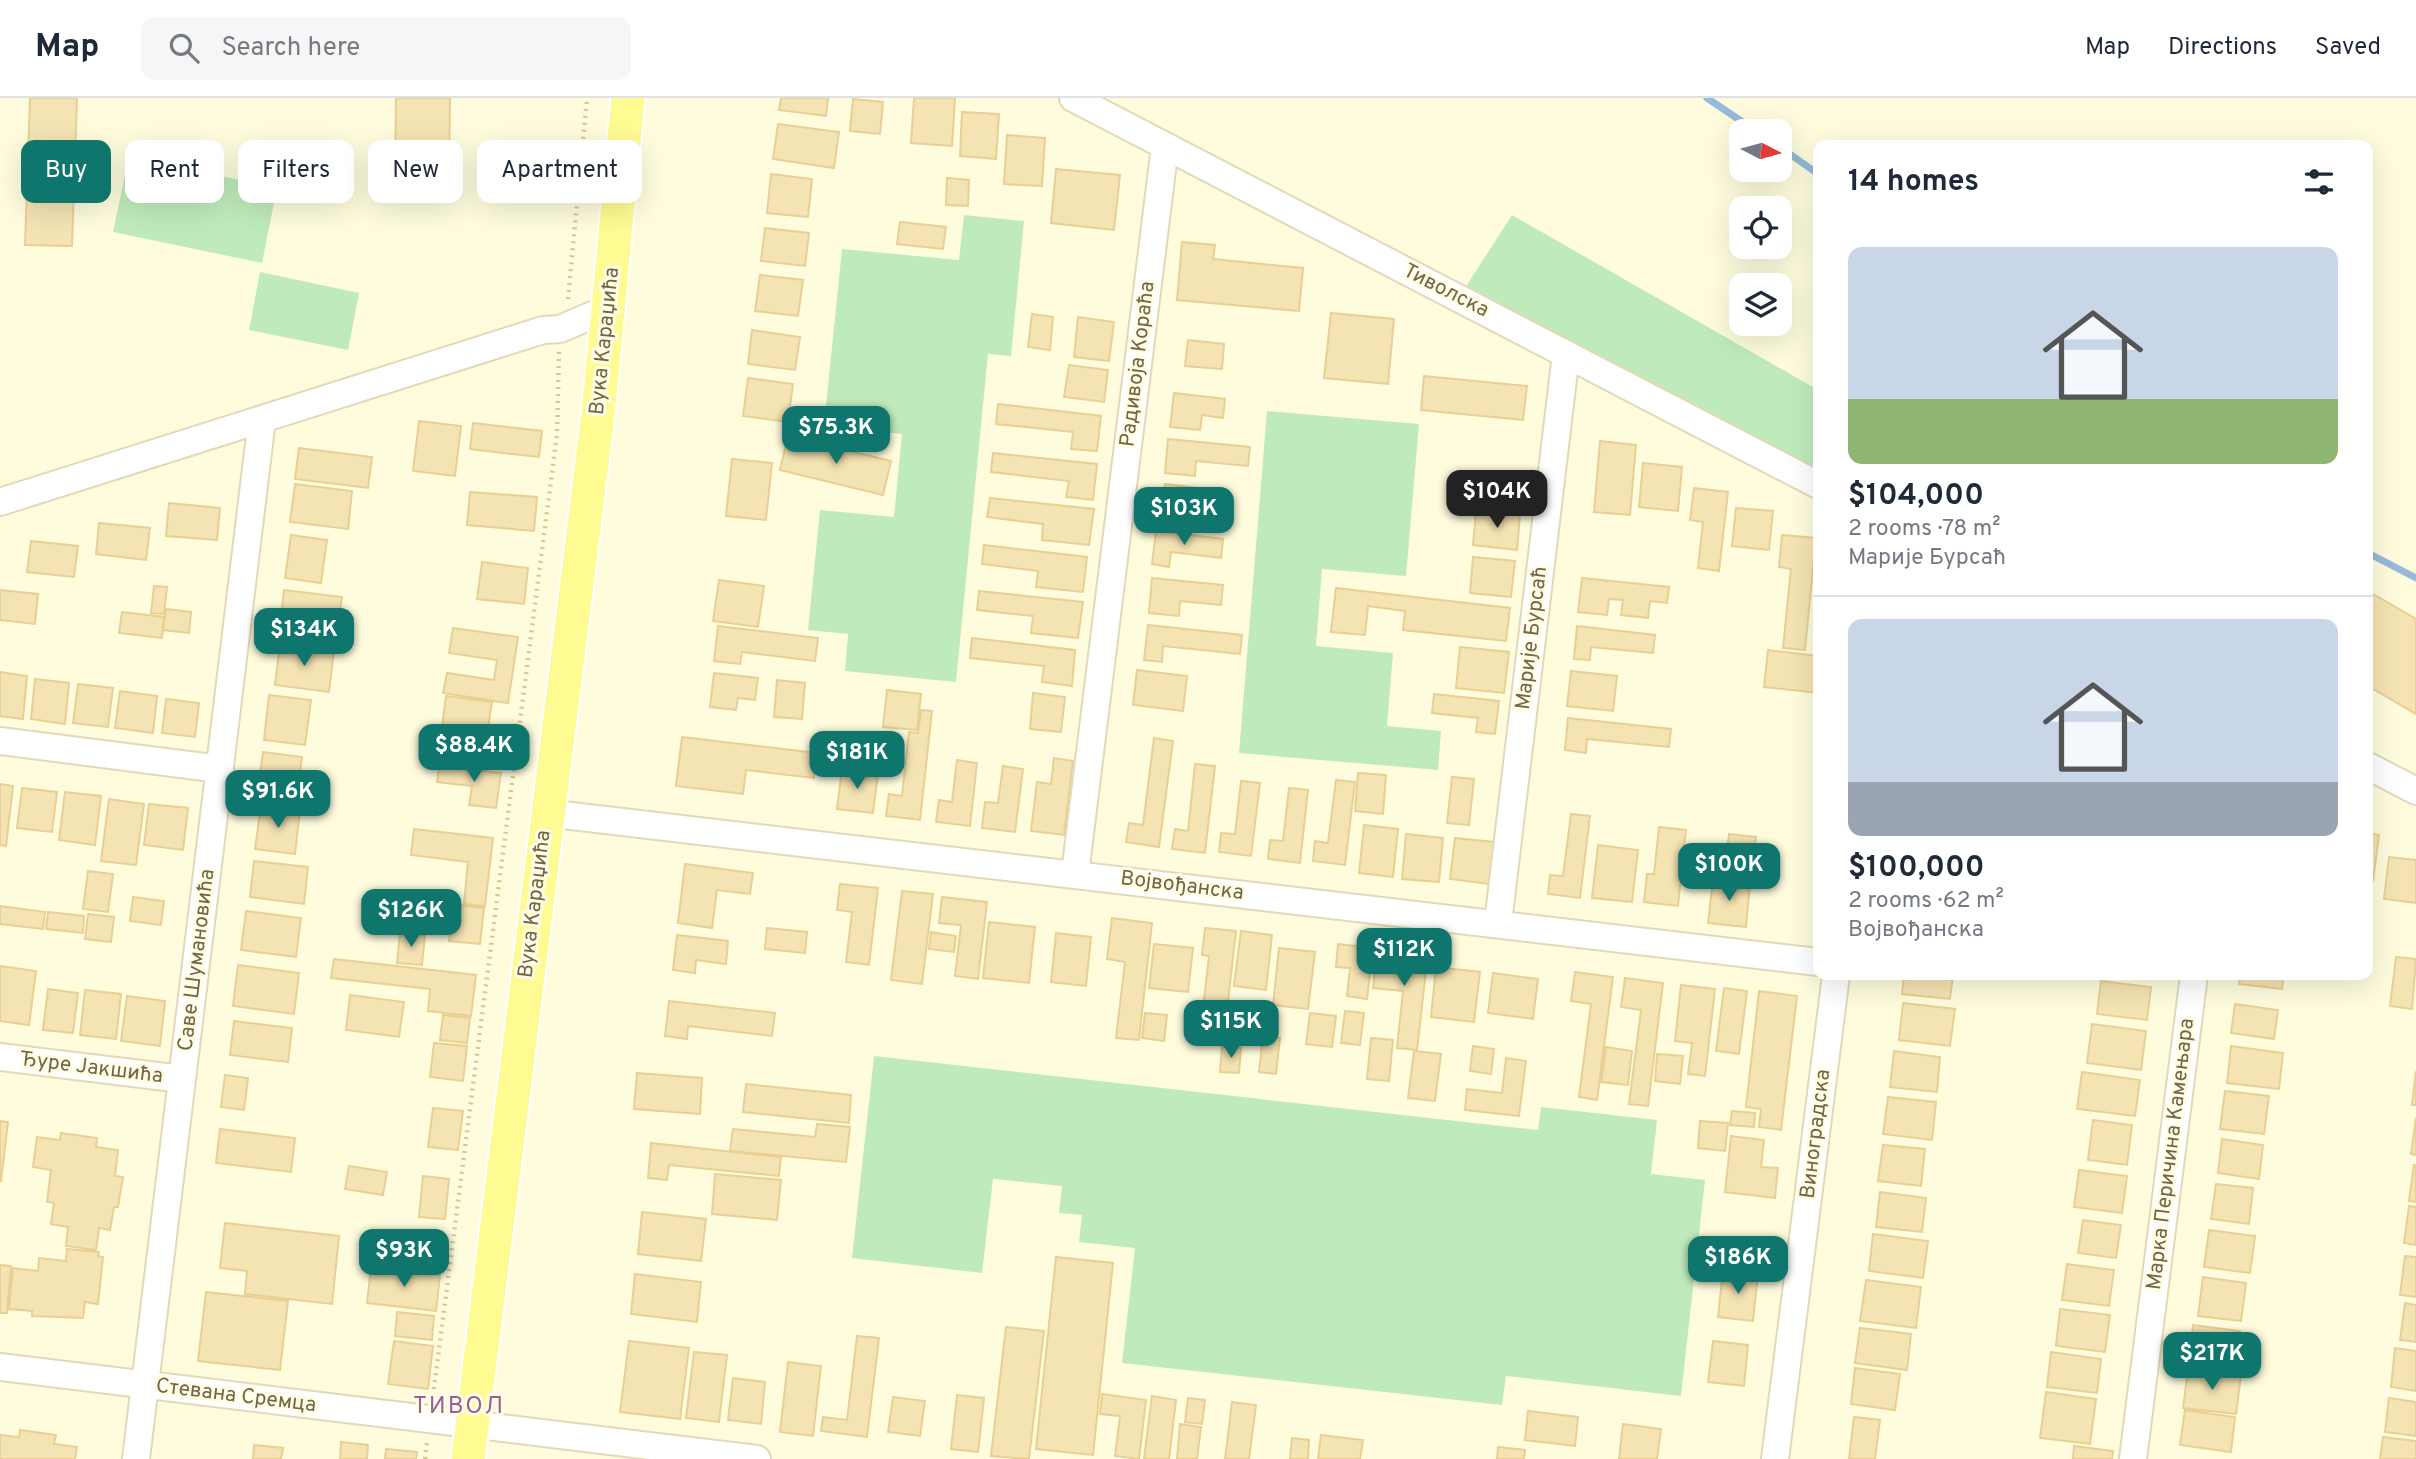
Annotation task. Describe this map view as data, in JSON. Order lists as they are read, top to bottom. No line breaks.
{"streets":{"main road":["Вука Караџића"],"street":["Тиволска","Радивоја Кораћа","Марије Бурсаћ","Војвођанска","Саве Шумановића","Ђуре Јакшића","Виноградска","Марка Перичина Камењара","Стевана Сремца"]},"crossings":[["Тиволска","Радивоја Кораћа"],["Тиволска","Марије Бурсаћ"],["Вука Караџића","Војвођанска"],["Вука Караџића","Стевана Сремца"],["Радивоја Кораћа","Војвођанска"],["Марије Бурсаћ","Војвођанска"],["Саве Шумановића","Ђуре Јакшића"],["Саве Шумановића","Стевана Сремца"]],"districts":["ТИВОЛ"],"north":"right","page":{"header":"Map","search":"Search here","nav":["Map","Directions","Saved"],"chip":["Buy","Rent","Filters","New","Apartment"],"heading":"14 homes","list":[{"name":"$104,000","note":"2 rooms · 78 m² · Марије Бурсаћ"},{"name":"$100,000","note":"2 rooms · 62 m² · Војвођанска"}],"price":["$75.3K","$104K","$103K","$134K","$88.4K","$181K","$91.6K","$100K","$126K","$112K","$115K","$93K","$186K","$217K"]}}
